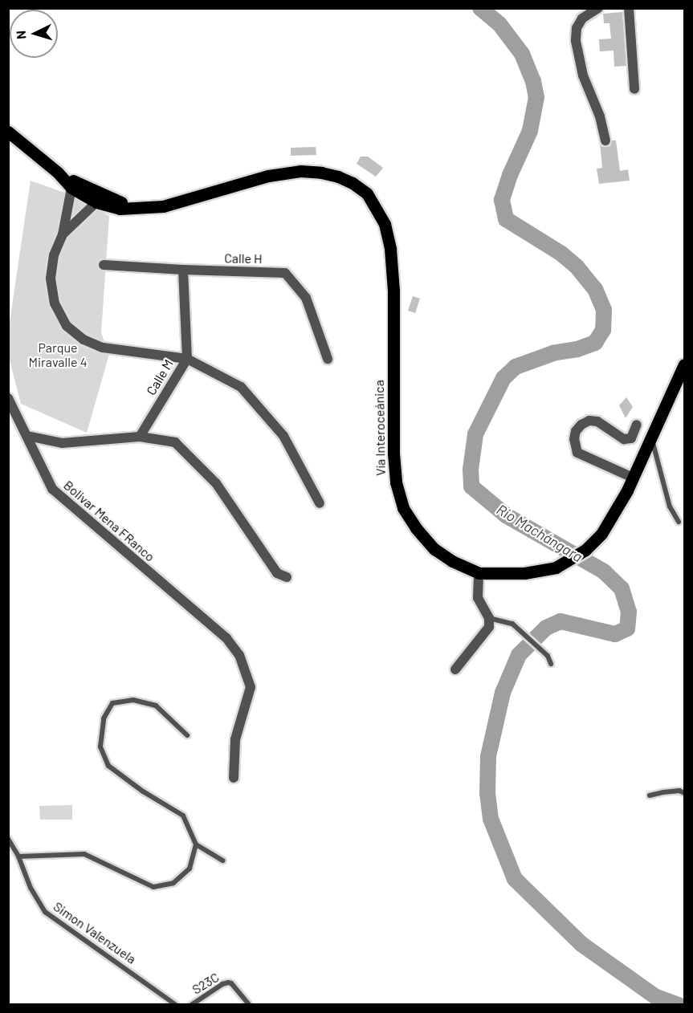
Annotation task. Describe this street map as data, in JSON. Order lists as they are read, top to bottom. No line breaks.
{"streets":{"main road":["Vía Interoceánica"],"street":["Calle H","Calle M","Bolivar Mena FRanco"],"lane":["Simon Valenzuela","S23C"]},"crossings":[["Calle H","Calle M"]],"water":["Río Machángara"],"parks":["Parque Miravalle 4"],"north":"left"}
